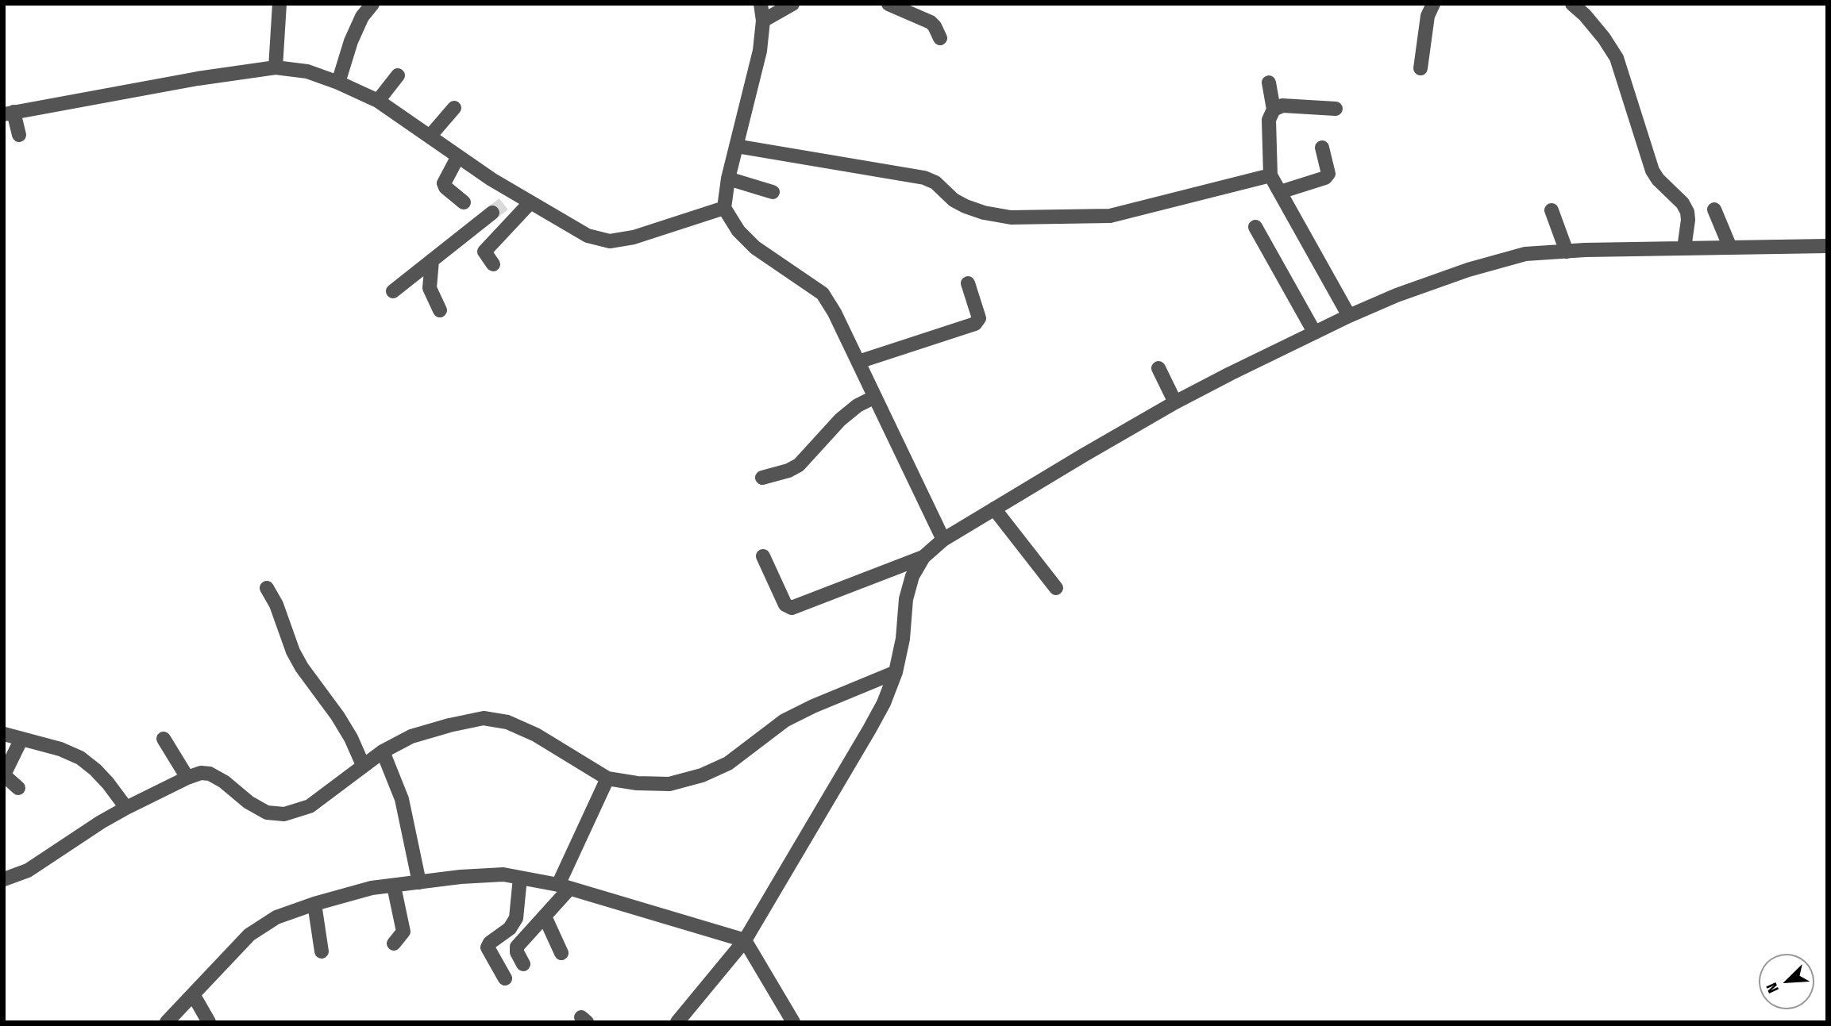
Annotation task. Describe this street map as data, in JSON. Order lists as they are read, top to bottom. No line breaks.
{"north":"bottom left"}
